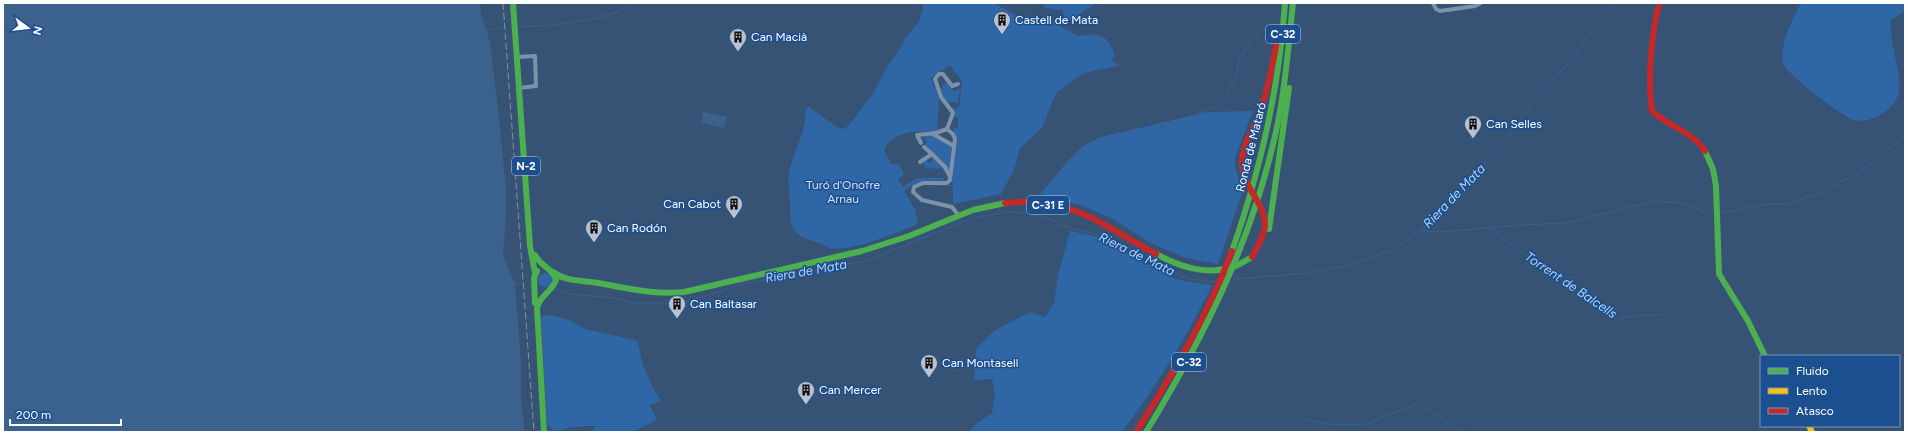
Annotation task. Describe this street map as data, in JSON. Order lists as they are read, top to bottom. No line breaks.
{"streets":{"main road":["C-32","Ronda de Mataró","N-2","C-31 E"]},"crossings":[["Ronda de Mataró","C-31 E"],["N-2","C-31 E"]],"water":["Riera de Mata","Torrent de Balcells"],"parks":["Turó d'Onofre Arnau"],"places":{"building":["Castell de Mata","Can Macià","Can Selles","Can Cabot","Can Rodón","Can Baltasar","Can Montasell","Can Mercer"]},"legend":["Fluido","Lento","Atasco"],"scale_bar":"200 m","north":"right"}
